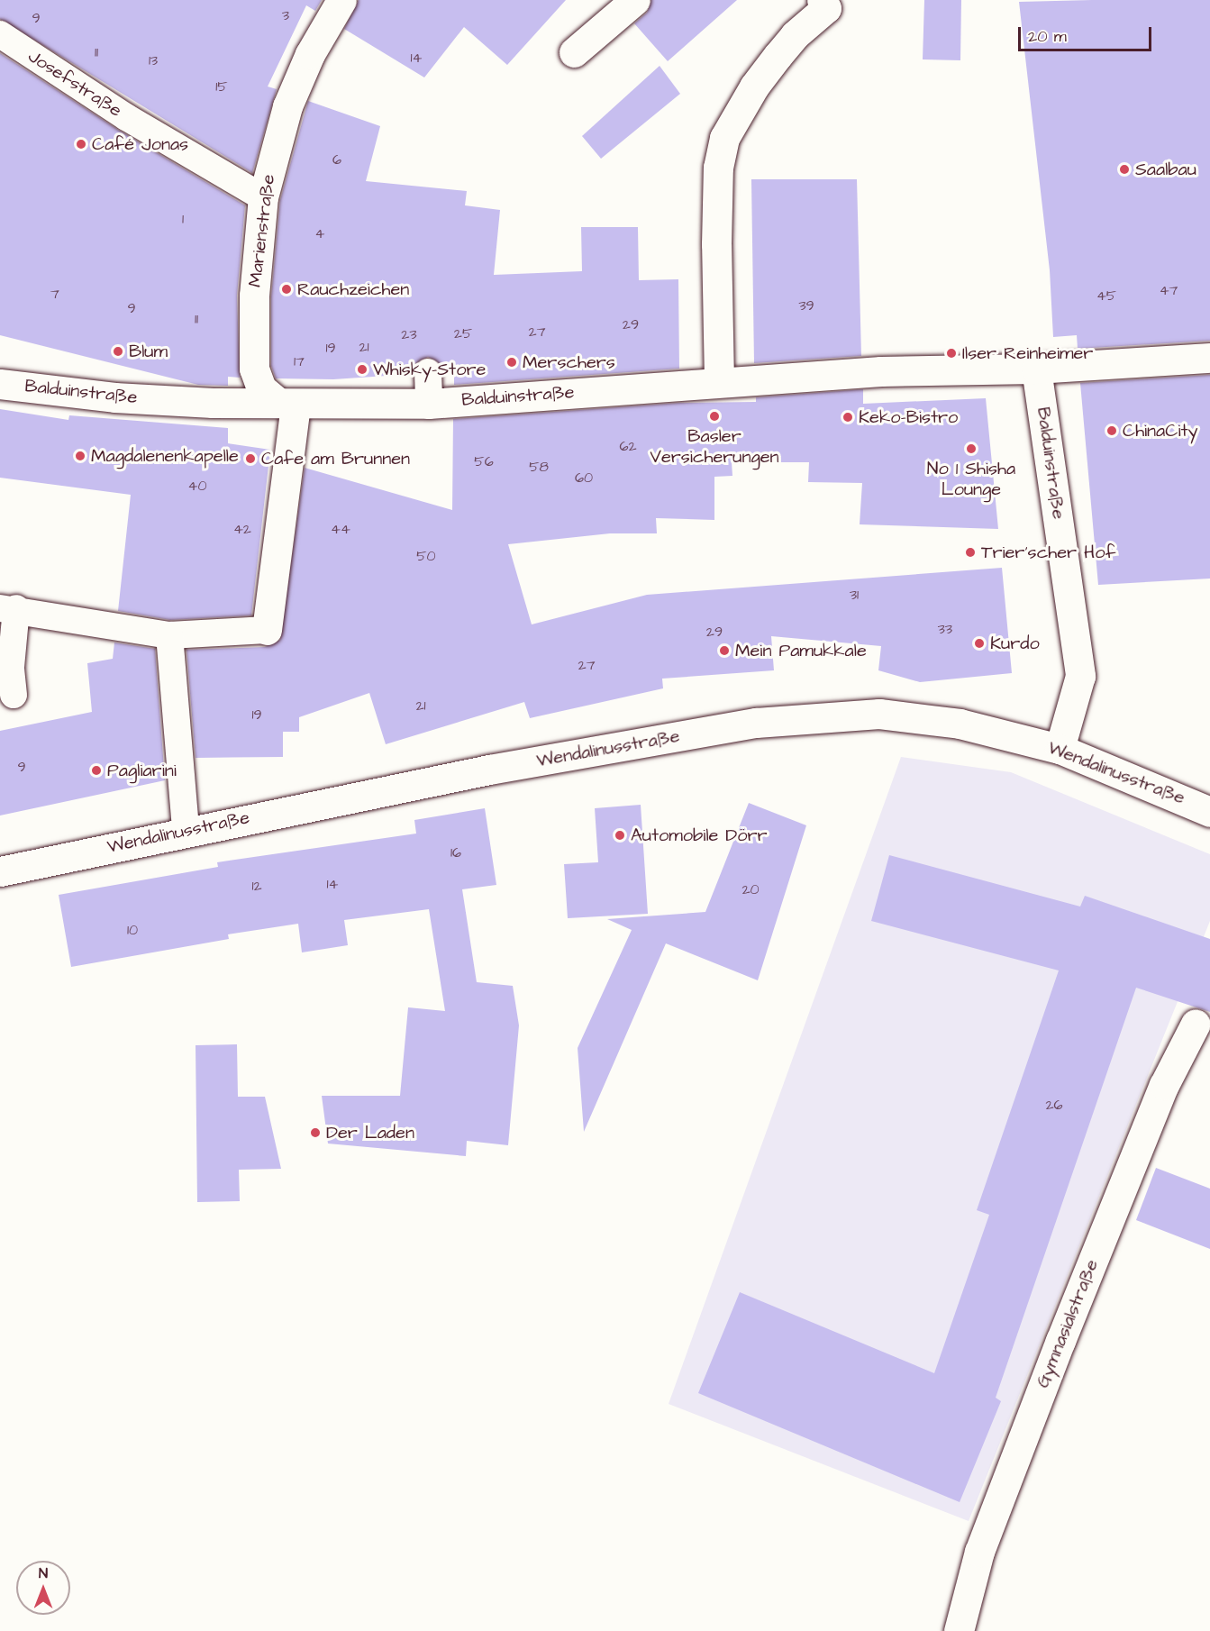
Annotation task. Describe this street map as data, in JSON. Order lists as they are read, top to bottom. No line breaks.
{"streets":{"street":["Marienstraße","Balduinstraße","Wendalinusstraße","Gymnasialstraße"],"lane":["Josefstraße"]},"crossings":[["Josefstraße","Marienstraße"],["Marienstraße","Balduinstraße"],["Balduinstraße","Wendalinusstraße"]],"places":["Café Jonas","Saalbau","Rauchzeichen","Blum","Ilser Reinheimer","Merschers","Whisky-Store","Basler Versicherungen","Keko-Bistro","ChinaCity","No 1 Shisha Lounge","Magdalenenkapelle","Cafe am Brunnen","Trier'scher Hof","Kurdo","Mein Pamukkale","Pagliarini","Automobile Dörr","Der Laden"],"house_numbers":["3","9","11","14","13","15","6","1","4","47","7","45","39","9","11","29","27","25","23","21","19","17","62","56","58","60","40","42","44","50","31","33","29","27","21","19","9","16","14","12","20","10","26"],"scale_bar":"20 m","north":"top"}
